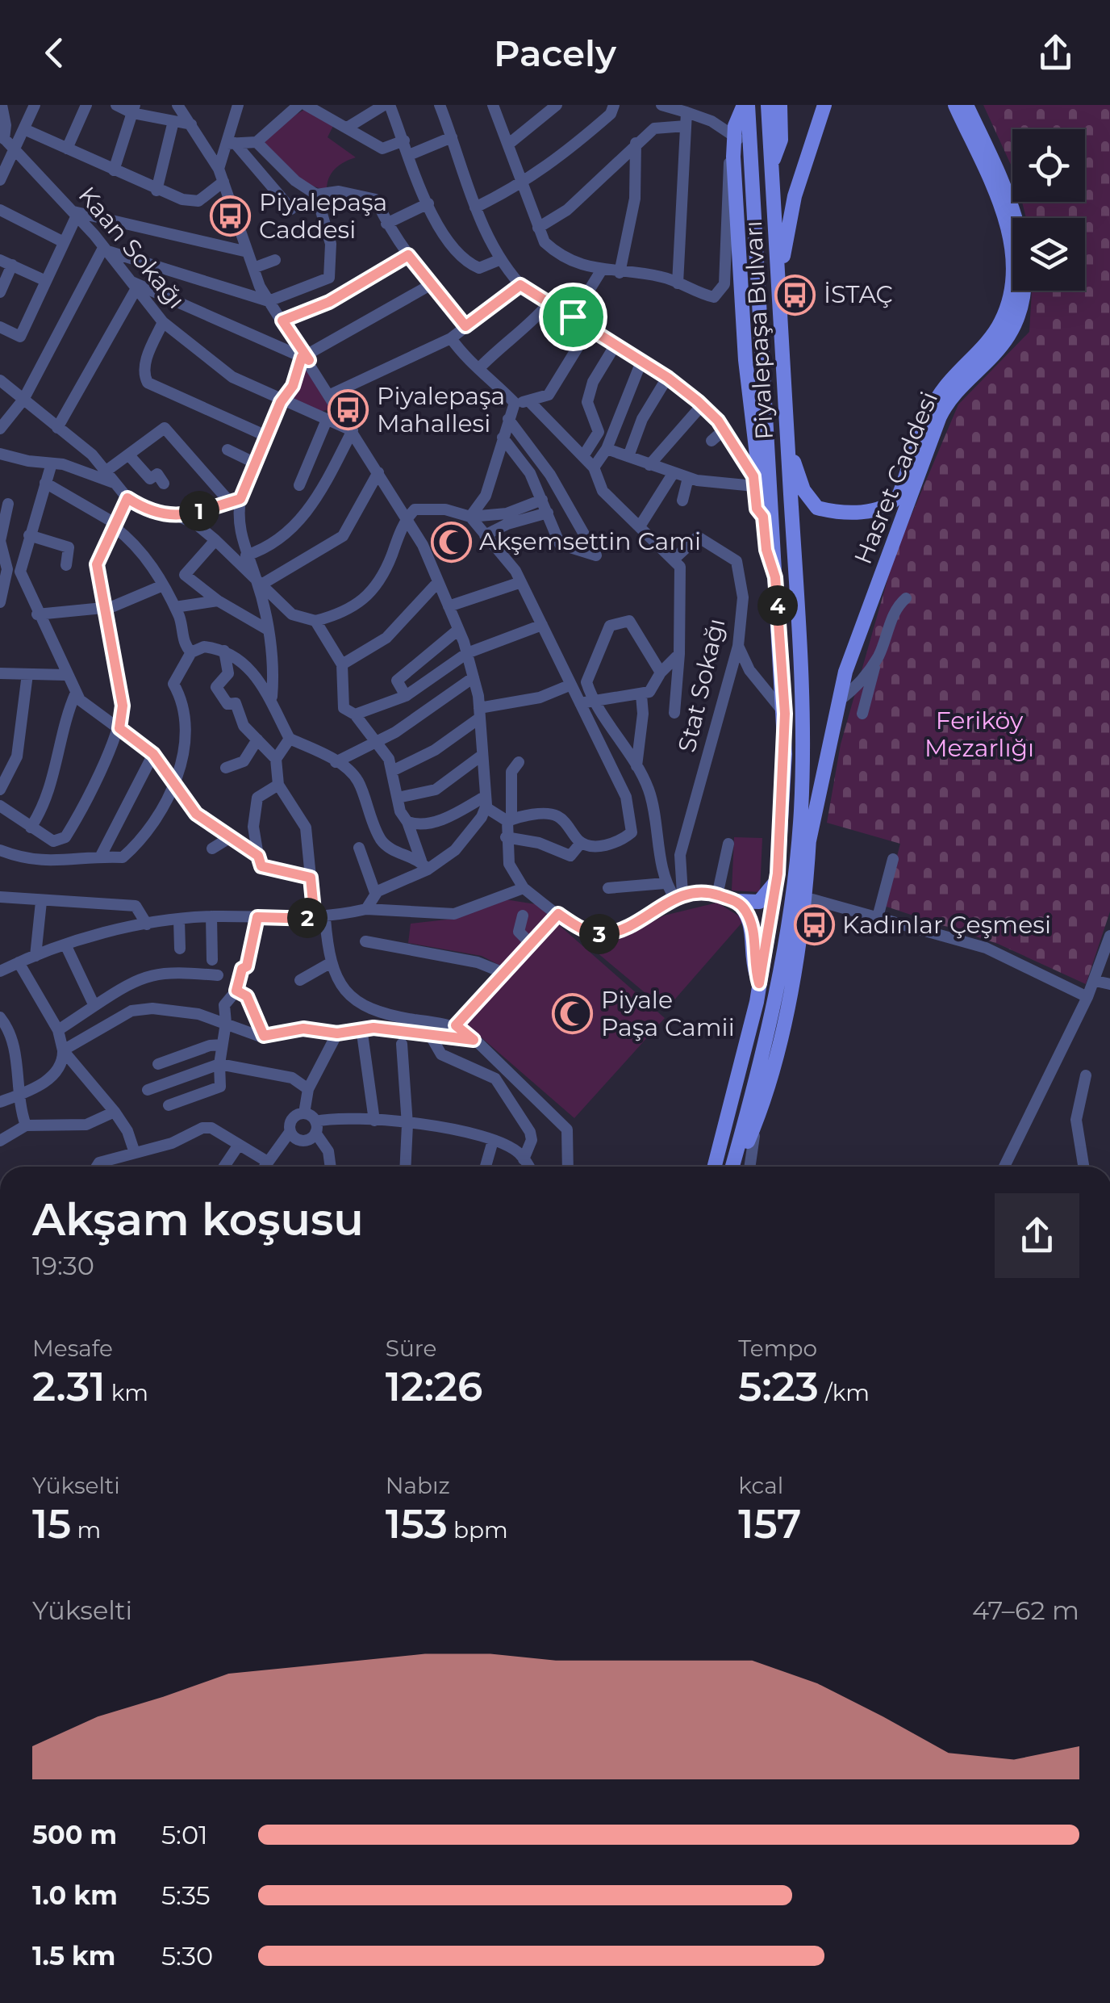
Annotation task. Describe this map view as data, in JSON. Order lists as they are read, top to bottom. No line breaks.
{"streets":{"main road":["Piyalepaşa Bulvarı","Hasret Caddesi"],"street":["Kaan Sokağı","Stat Sokağı"]},"crossings":[["Piyalepaşa Bulvarı","Hasret Caddesi"]],"parks":["Feriköy Mezarlığı"],"places":{"bus stop":["Piyalepaşa Caddesi","İSTAÇ","Piyalepaşa Mahallesi","Kadınlar Çeşmesi"],"mosque":["Akşemsettin Cami","Piyale Paşa Camii"]},"page":{"header":"Pacely","pins":["1","4","2","3"],"heading":["Akşam koşusu","19:30"],"stats":[["Mesafe","2.31 km"],["Süre","12:26"],["Tempo","5:23 /km"],["Yükselti","15 m"],["Nabız","153 bpm"],["kcal","157"]],"chart":["Yükselti","47–62 m"],"list":[{"name":"500 m","note":"5:01"},{"name":"1.0 km","note":"5:35"},{"name":"1.5 km","note":"5:30"}]}}
